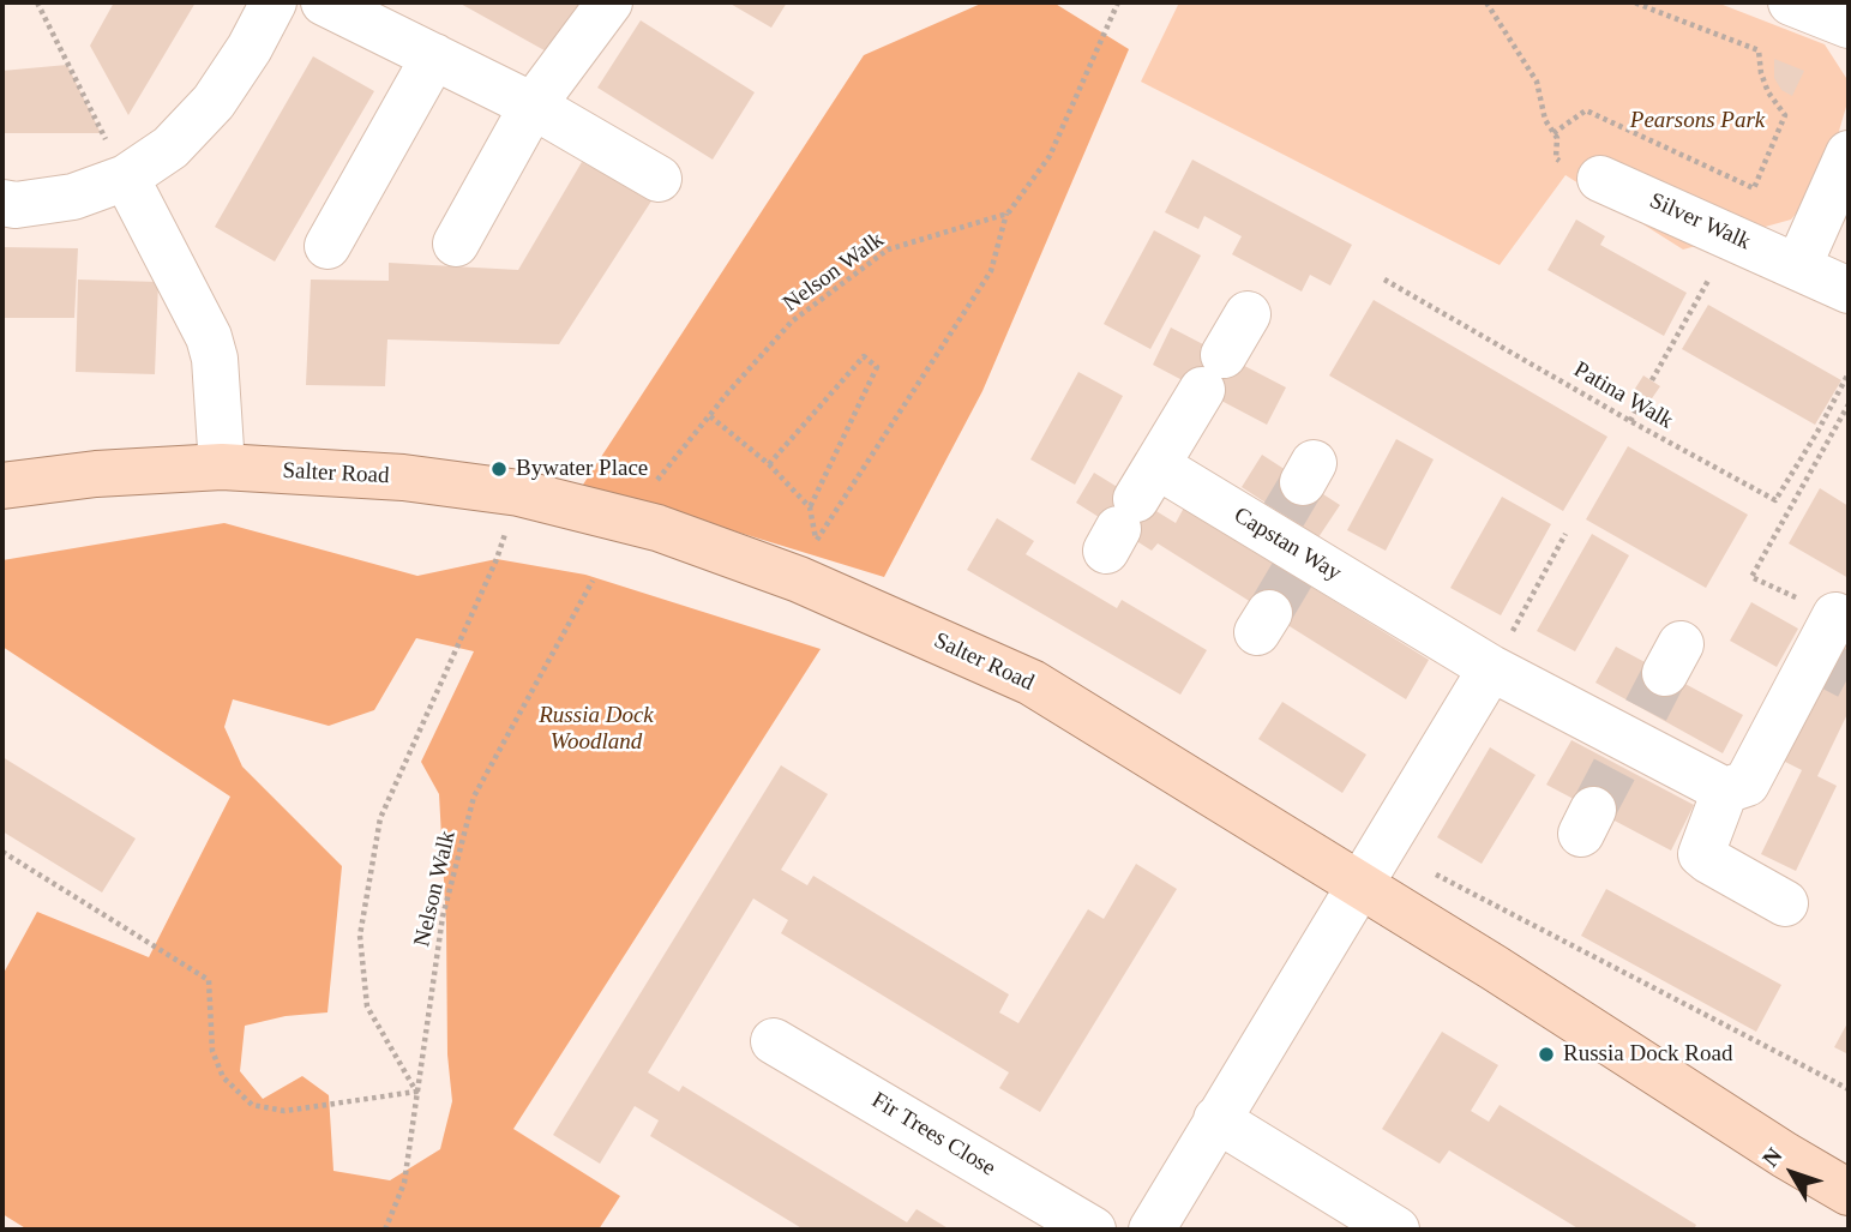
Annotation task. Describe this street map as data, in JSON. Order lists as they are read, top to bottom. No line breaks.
{"streets":{"main road":["Salter Road"],"street":["Silver Walk","Capstan Way","Fir Trees Close"],"path":["Nelson Walk","Patina Walk"]},"parks":["Pearsons Park","Russia Dock Woodland"],"places":["Bywater Place","Russia Dock Road"],"north":"top left"}
